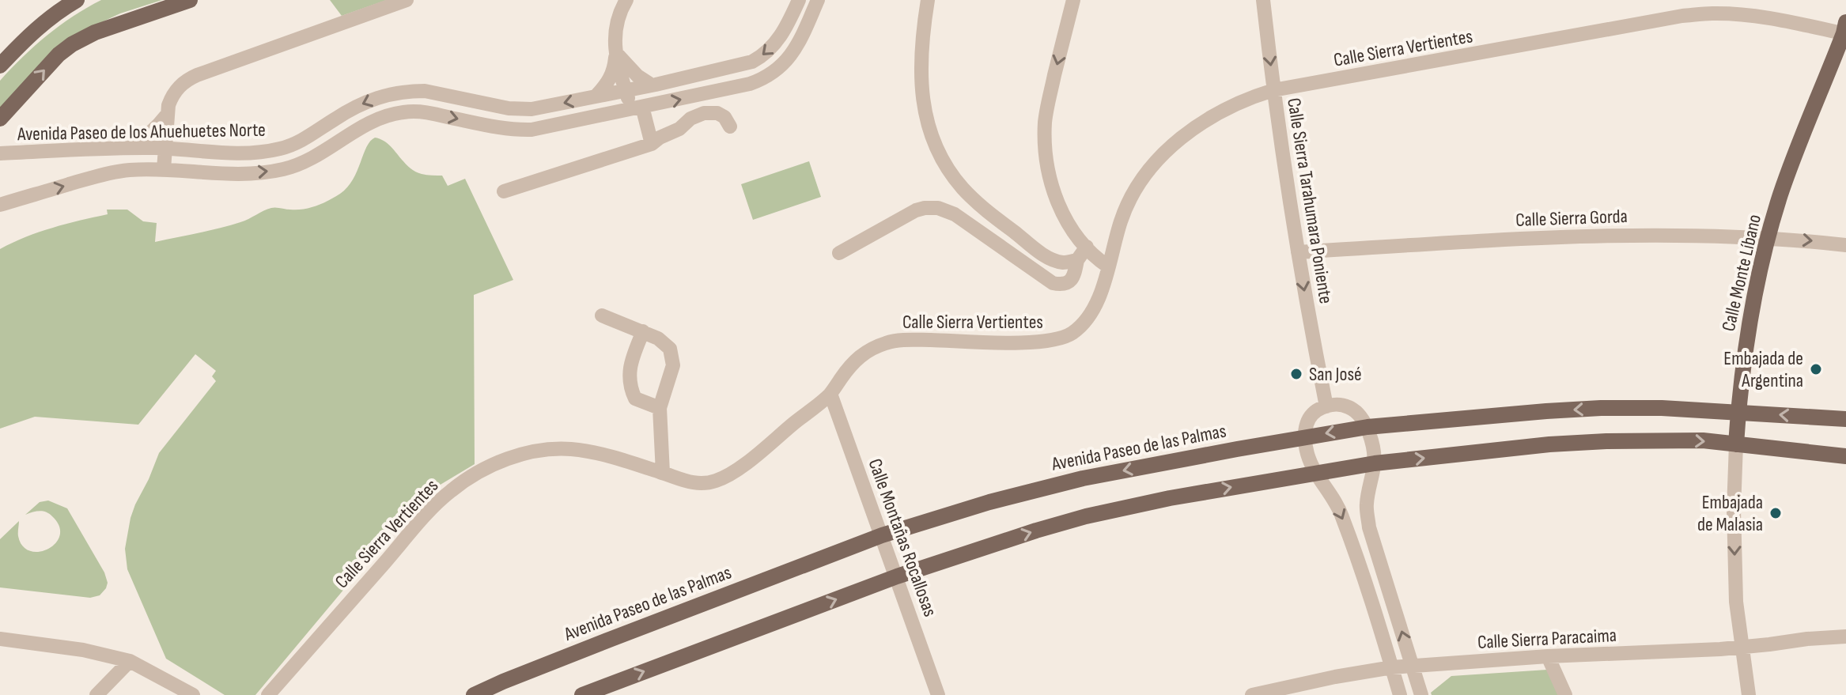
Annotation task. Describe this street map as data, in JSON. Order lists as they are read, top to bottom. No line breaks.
{"streets":{"main road":["Calle Monte Líbano","Avenida Paseo de las Palmas"],"street":["Calle Sierra Vertientes","Avenida Paseo de los Ahuehuetes Norte","Calle Sierra Tarahumara Poniente","Calle Sierra Gorda","Calle Montañas Rocallosas","Calle Sierra Paracaima"]},"crossings":[["Calle Sierra Vertientes","Calle Sierra Tarahumara Poniente"],["Calle Sierra Vertientes","Calle Monte Líbano"],["Calle Sierra Vertientes","Calle Montañas Rocallosas"],["Calle Sierra Tarahumara Poniente","Calle Sierra Gorda"],["Calle Sierra Gorda","Calle Monte Líbano"],["Calle Monte Líbano","Avenida Paseo de las Palmas"],["Calle Monte Líbano","Calle Sierra Paracaima"],["Avenida Paseo de las Palmas","Calle Montañas Rocallosas"]],"one_way":["Calle Sierra Tarahumara Poniente"],"places":["Embajada de Argentina","San José","Embajada de Malasia"]}
